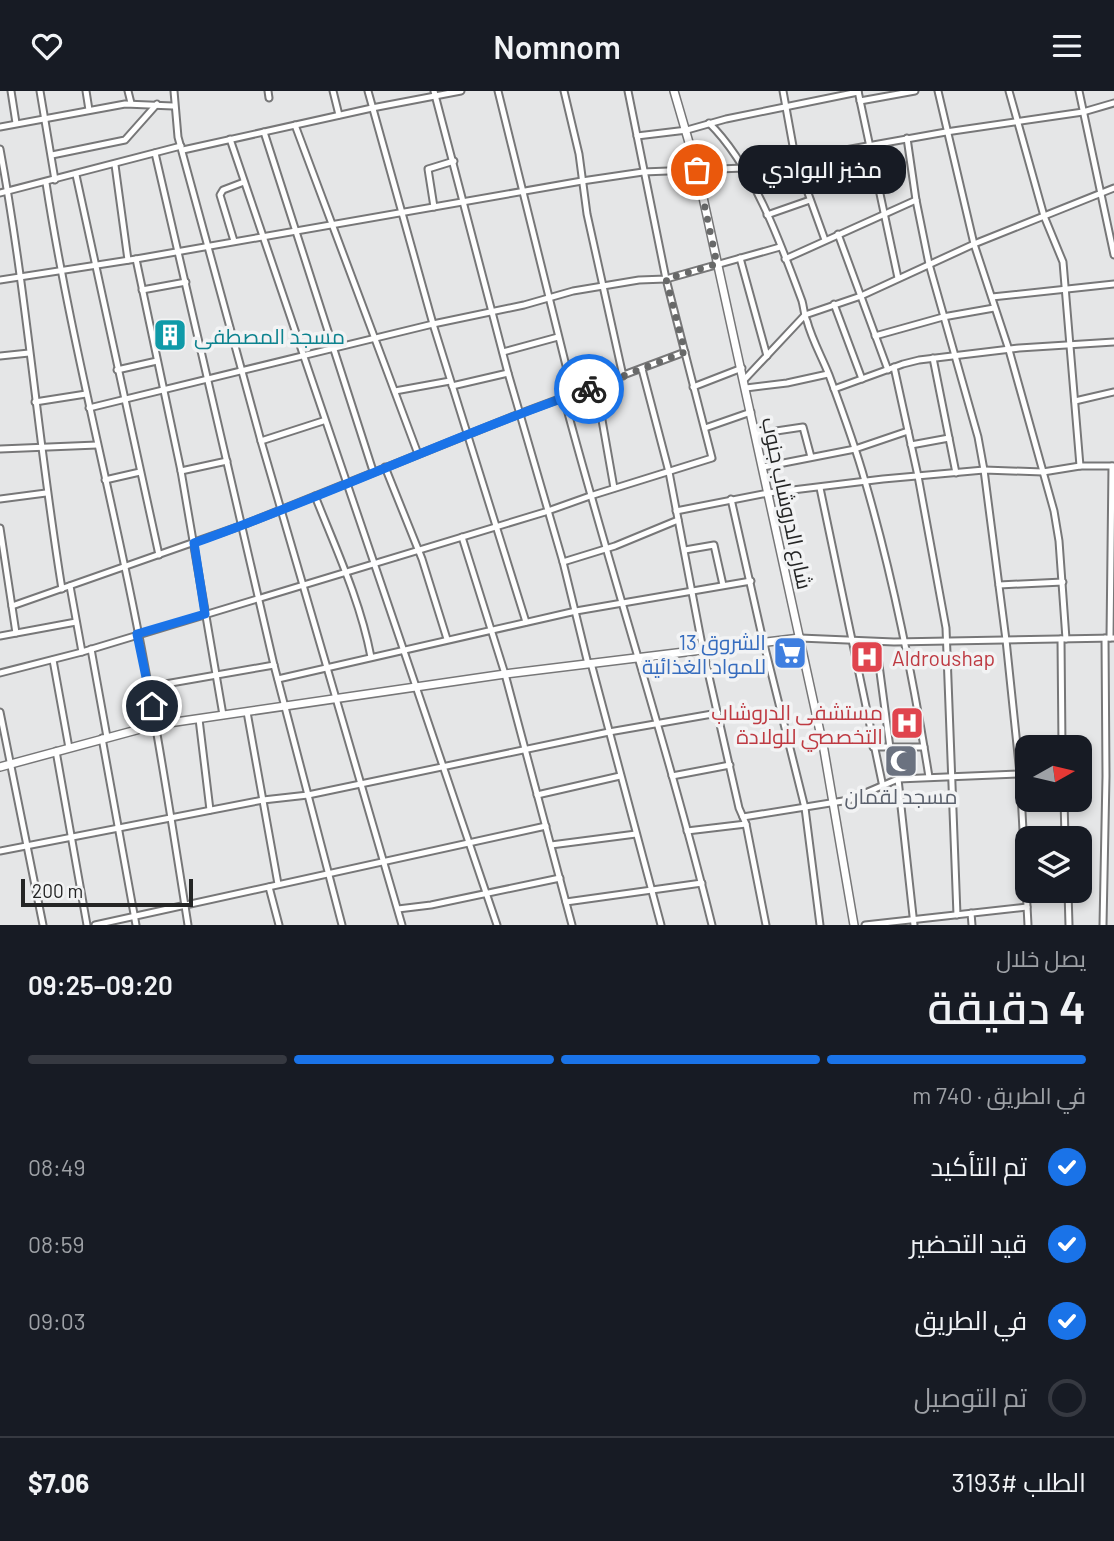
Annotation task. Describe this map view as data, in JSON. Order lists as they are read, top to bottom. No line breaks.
{"streets":{"street":["شارع الدروشاب جنوب"]},"places":{"other":["مخبز البوادي"],"building":["مسجد المصطفى"],"supermarket":["الشروق 13 للمواد الغذائية"],"hospital":["Aldroushap","مستشفى الدروشاب التخصصي للولادة"],"mosque":["مسجد لقمان"]},"scale_bar":"200 m","north":"right","page":{"header":"Nomnom","bubble":"مخبز البوادي","scale":"200 m","heading":["4 دقيقة","يصل خلال","09:20–09:25"],"panel":["الطلب #3193","$7.06"],"bar":"في الطريق · 740 m","list":[["تم التأكيد","08:49"],["قيد التحضير","08:59"],["في الطريق","09:03"],"تم التوصيل"]}}
